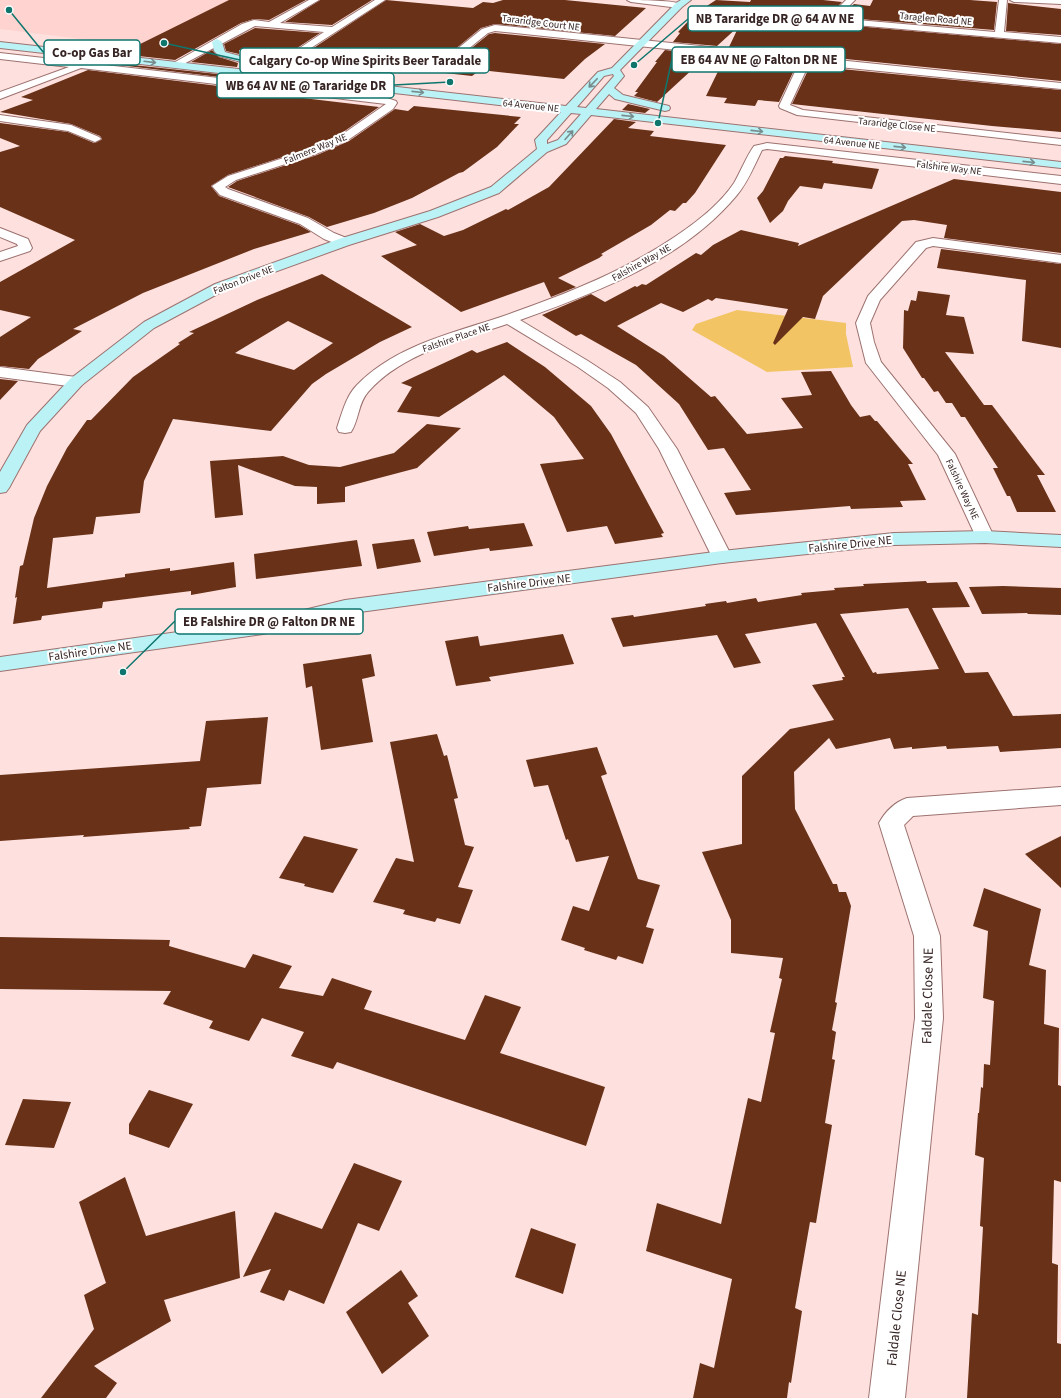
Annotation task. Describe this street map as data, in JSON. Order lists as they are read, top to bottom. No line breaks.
{"streets":{"main road":["64 Avenue NE","Falton Drive NE","Falshire Drive NE"],"street":["Taraglen Road NE","Tararidge Court NE","Tararidge Close NE","Falmere Way NE","Falshire Way NE","Falshire Place NE","Faldale Close NE"]},"crossings":[["64 Avenue NE","Falton Drive NE"],["Falmere Way NE","Falton Drive NE"],["Falshire Way NE","Falshire Place NE"],["Falshire Way NE","Falshire Drive NE"]],"places":["Co-op Gas Bar","Calgary Co-op Wine Spirits Beer Taradale","NB Tararidge DR @ 64 AV NE","WB 64 AV NE @ Tararidge DR","EB 64 AV NE @ Falton DR NE","EB Falshire DR @ Falton DR NE"]}
